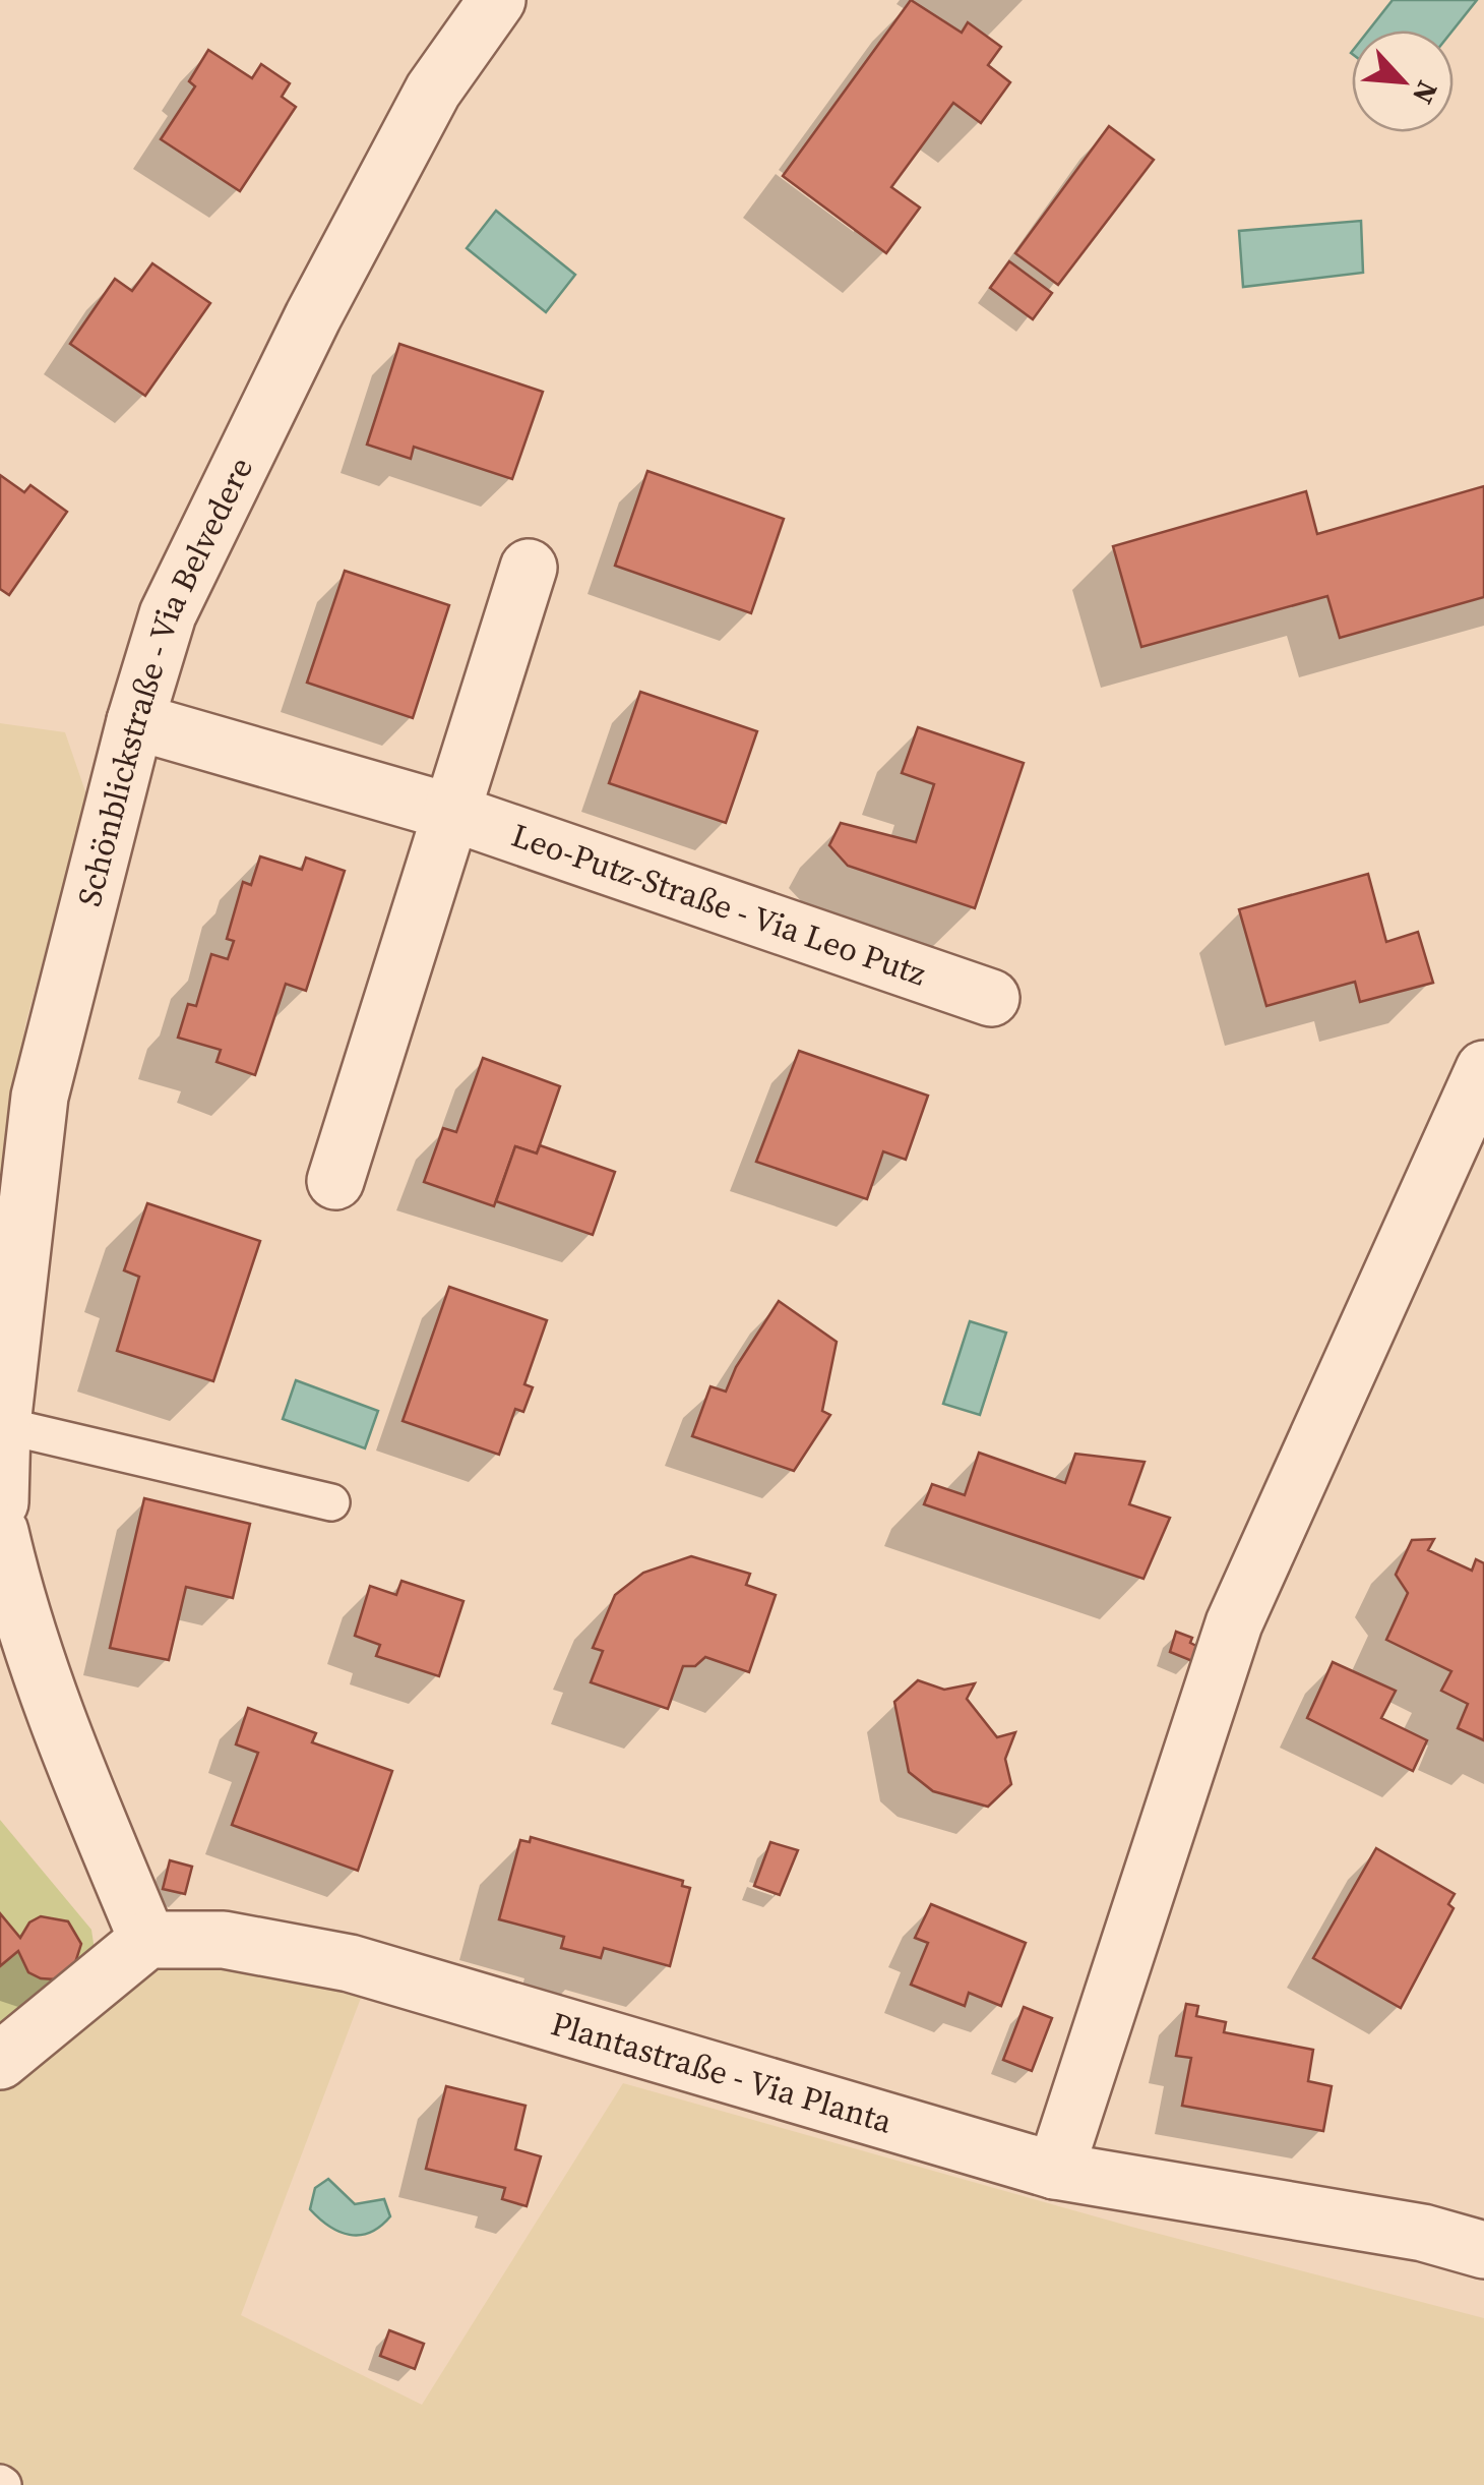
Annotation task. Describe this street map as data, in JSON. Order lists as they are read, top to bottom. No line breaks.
{"streets":{"street":["Schönblickstraße - Via Belvedere","Leo-Putz-Straße - Via Leo Putz","Plantastraße - Via Planta"]},"crossings":[["Schönblickstraße - Via Belvedere","Leo-Putz-Straße - Via Leo Putz"]],"north":"bottom right"}
